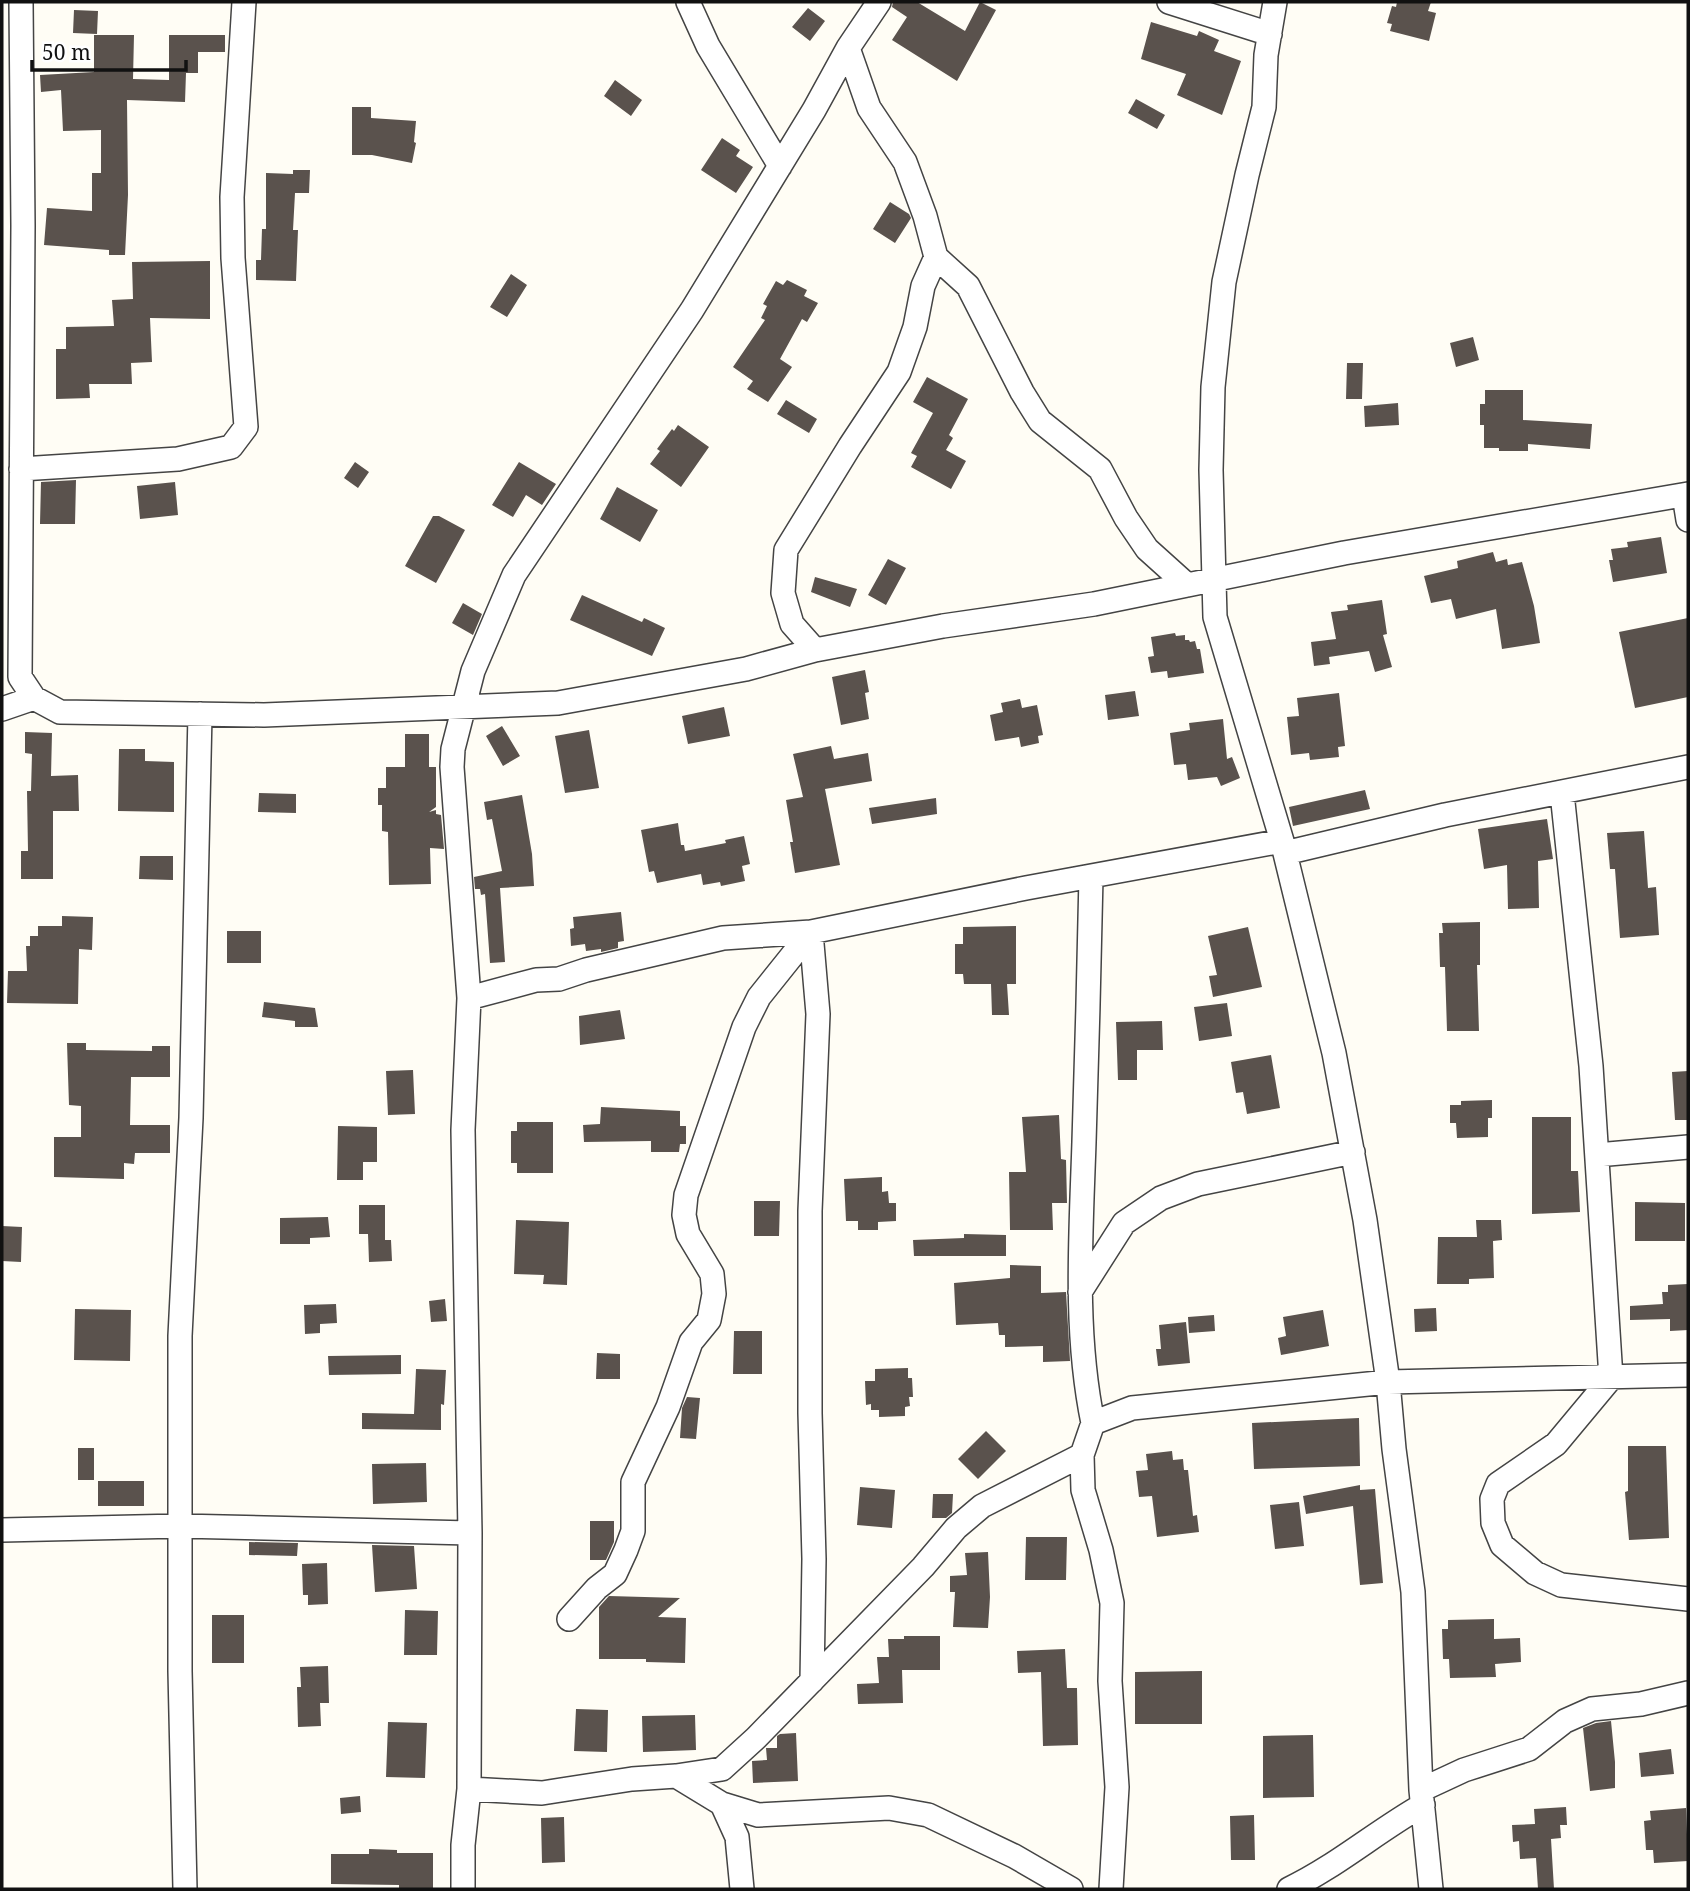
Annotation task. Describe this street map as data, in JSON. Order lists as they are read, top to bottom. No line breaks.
{"scale_bar":"50 m"}
